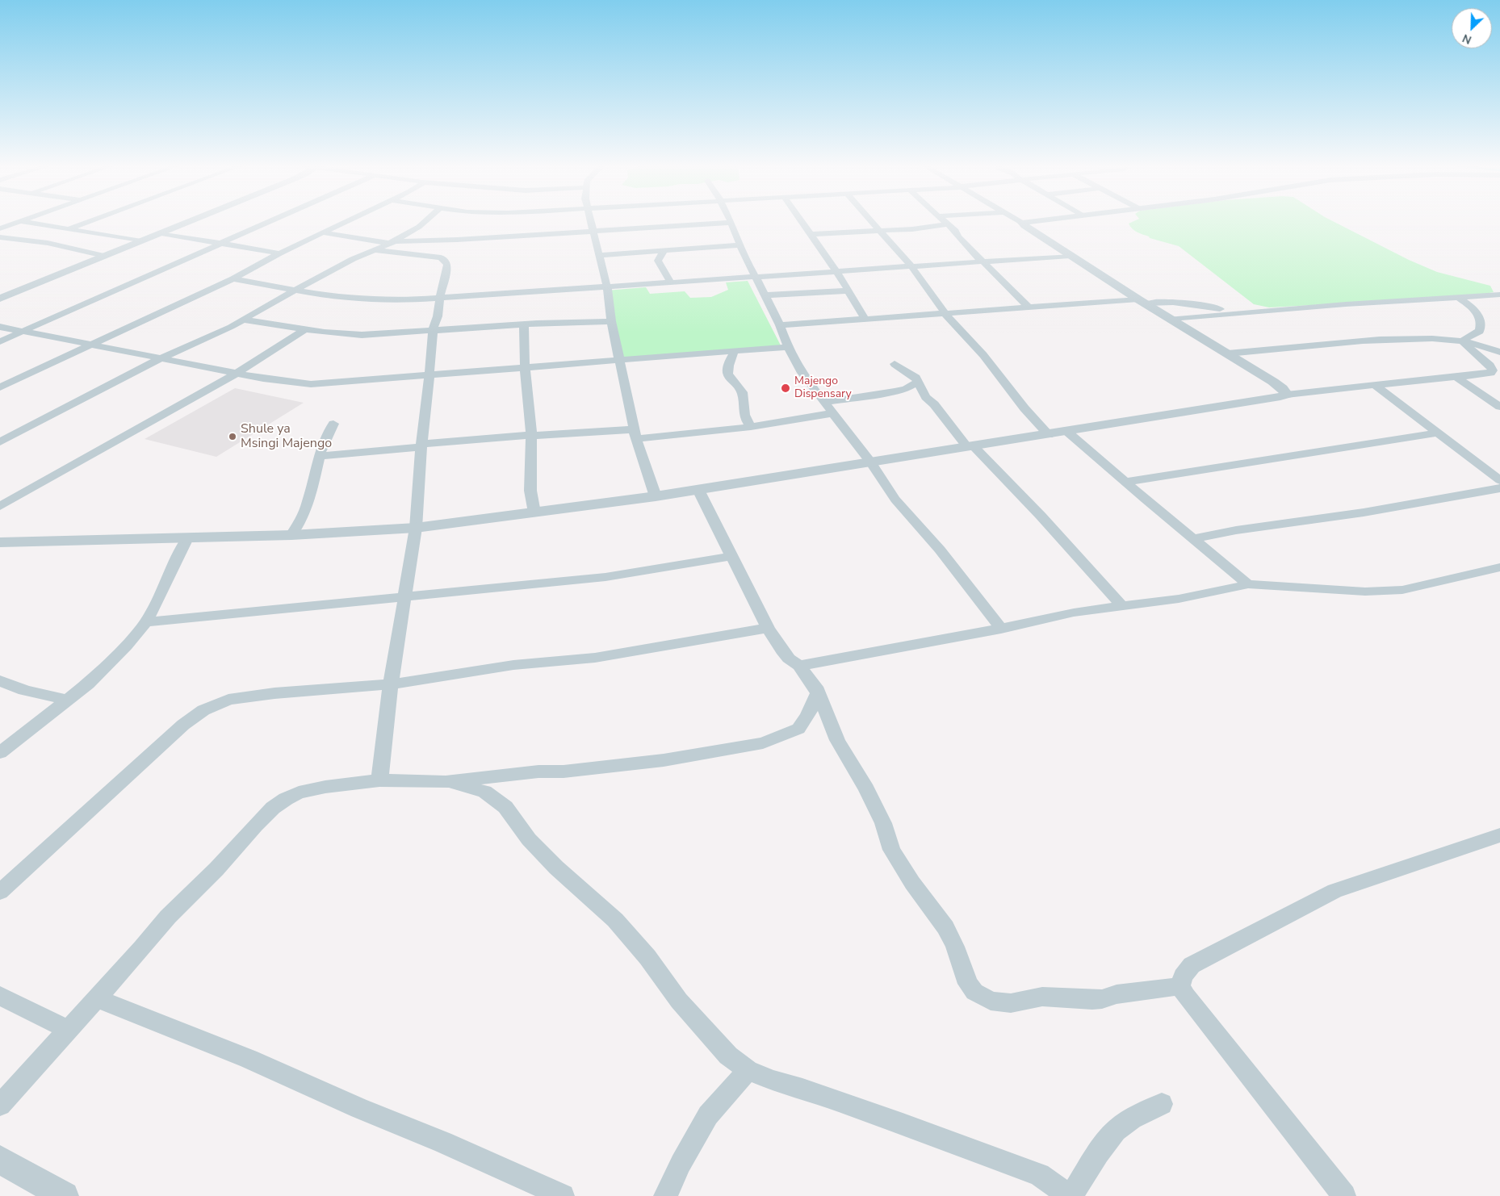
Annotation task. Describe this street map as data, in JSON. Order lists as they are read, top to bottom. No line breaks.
{"places":["Majengo Dispensary","Shule ya Msingi Majengo"],"north":"bottom left"}
